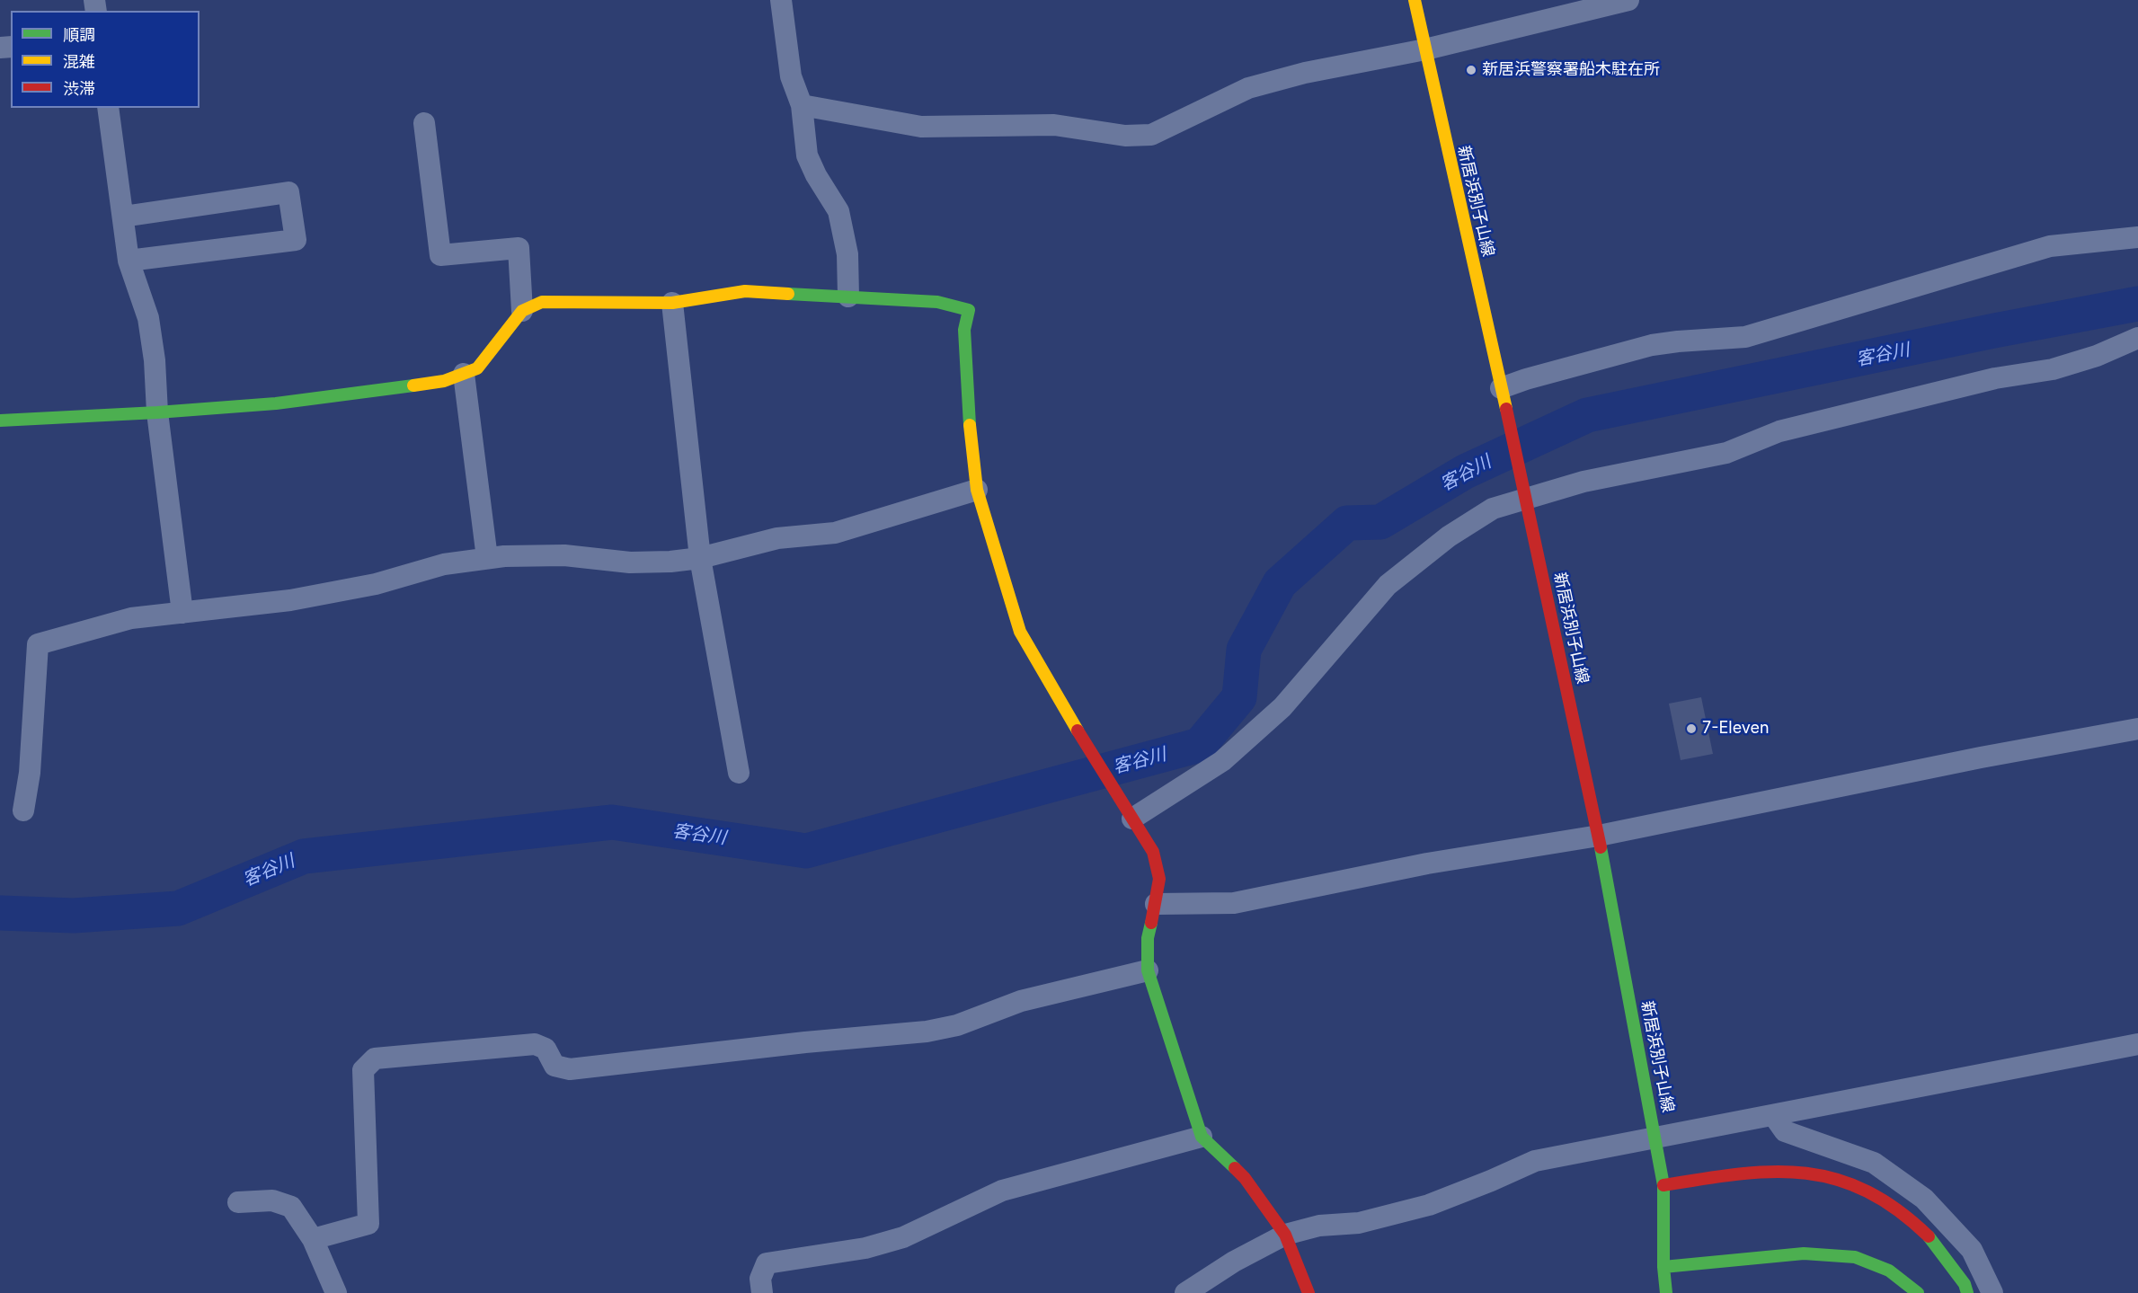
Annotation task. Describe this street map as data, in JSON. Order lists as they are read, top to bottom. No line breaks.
{"streets":{"main road":["新居浜別子山線"]},"water":["客谷川"],"places":["新居浜警察署船木駐在所","7-Eleven"],"legend":["順調","混雑","渋滞"]}
